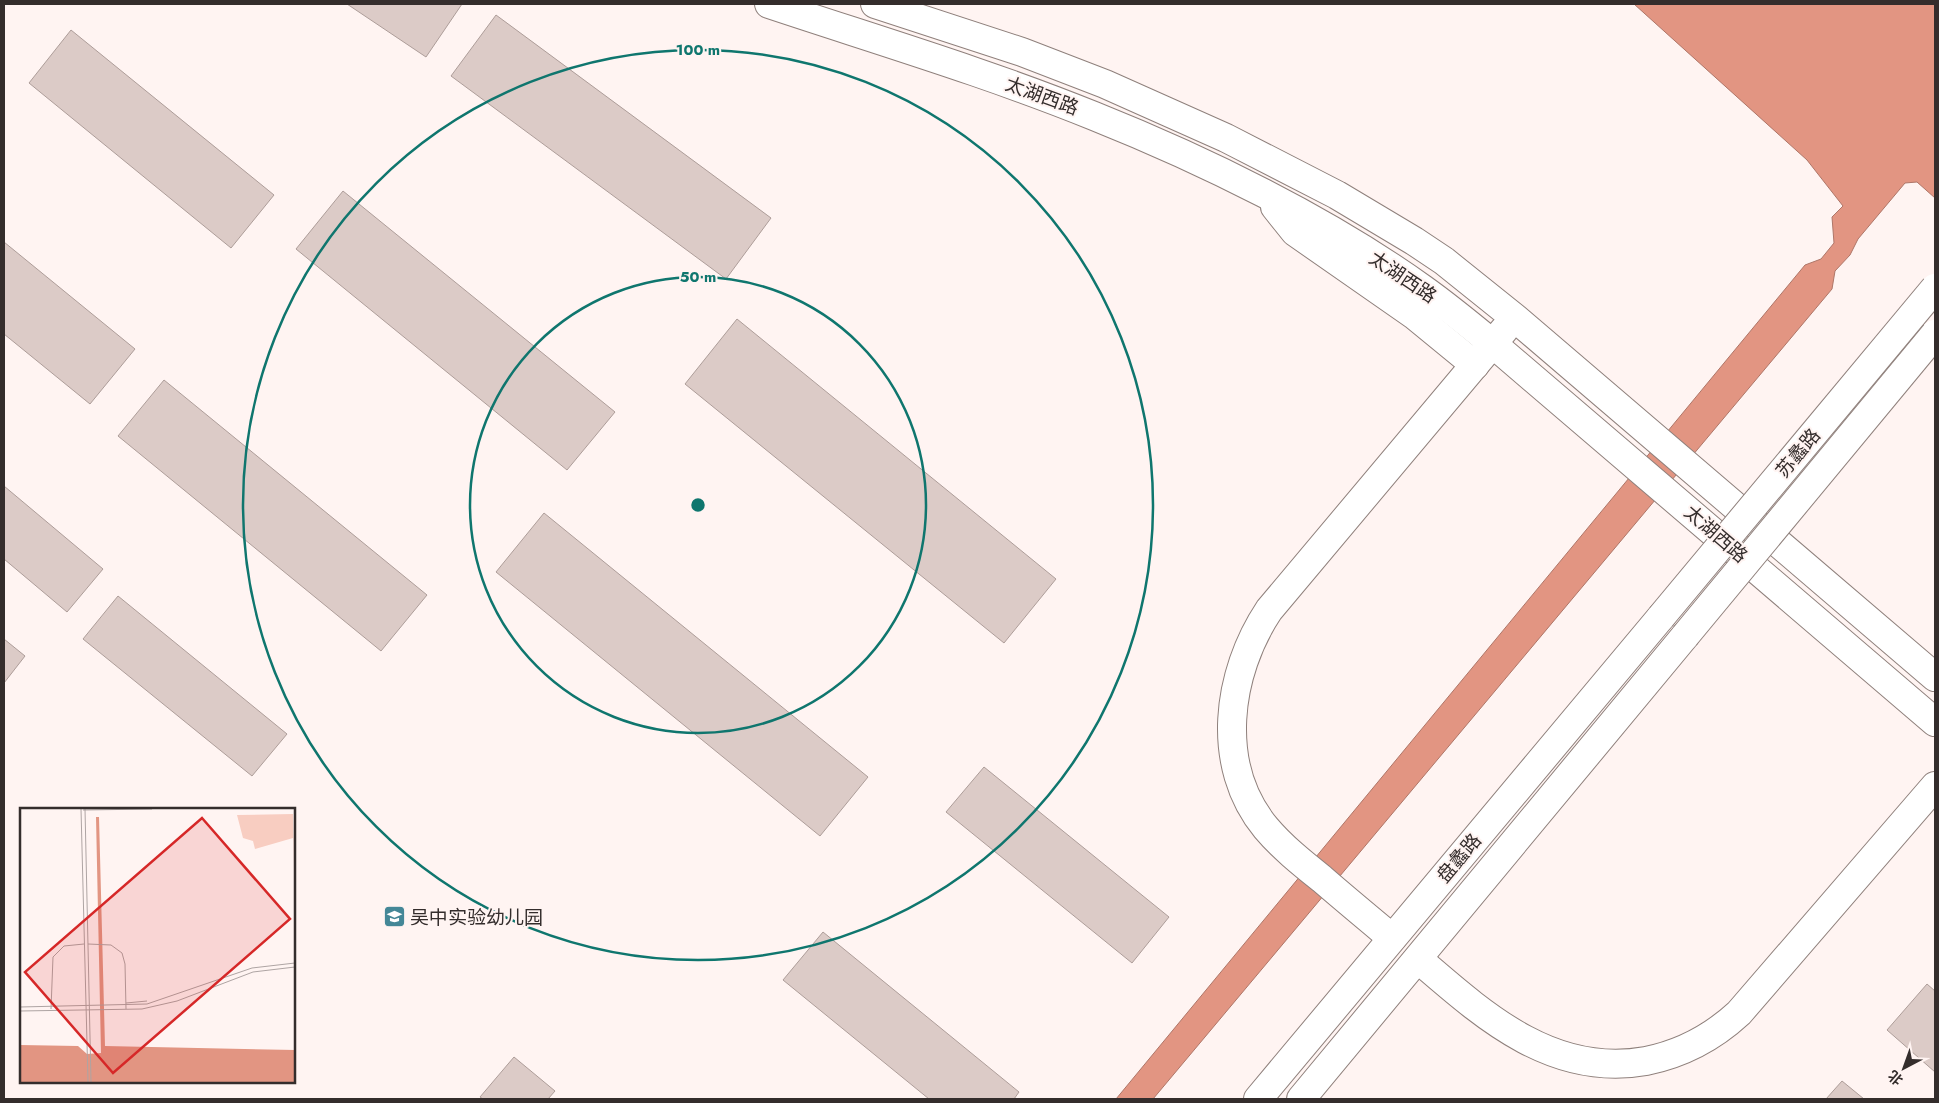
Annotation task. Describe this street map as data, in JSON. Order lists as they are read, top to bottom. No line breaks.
{"streets":{"main road":["太湖西路","苏蠡路","盘蠡路"]},"crossings":[["苏蠡路","盘蠡路"]],"places":{"school or university":["吴中实验幼儿园"]},"north":"bottom left","rings":["100 m","50 m"]}
